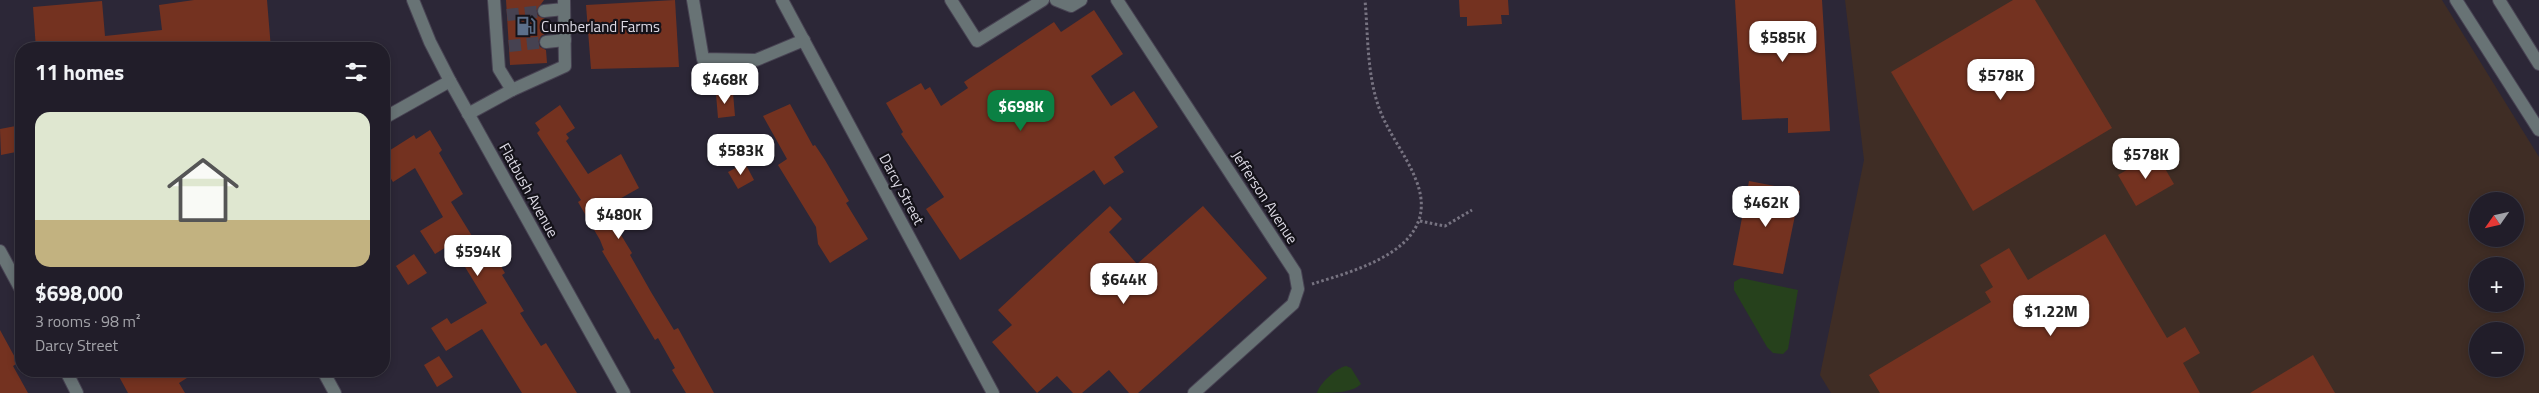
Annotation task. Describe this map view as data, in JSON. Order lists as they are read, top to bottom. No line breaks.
{"streets":{"street":["Darcy Street","Flatbush Avenue","Jefferson Avenue"]},"places":{"fuel station":["Cumberland Farms"]},"north":"bottom left","page":{"price":["$585K","$578K","$468K","$698K","$583K","$578K","$462K","$480K","$594K","$644K","$1.22M"],"heading":"11 homes","list":[{"name":"$698,000","note":"3 rooms · 98 m² · Darcy Street"}],"map_buttons":["+","−"]}}
